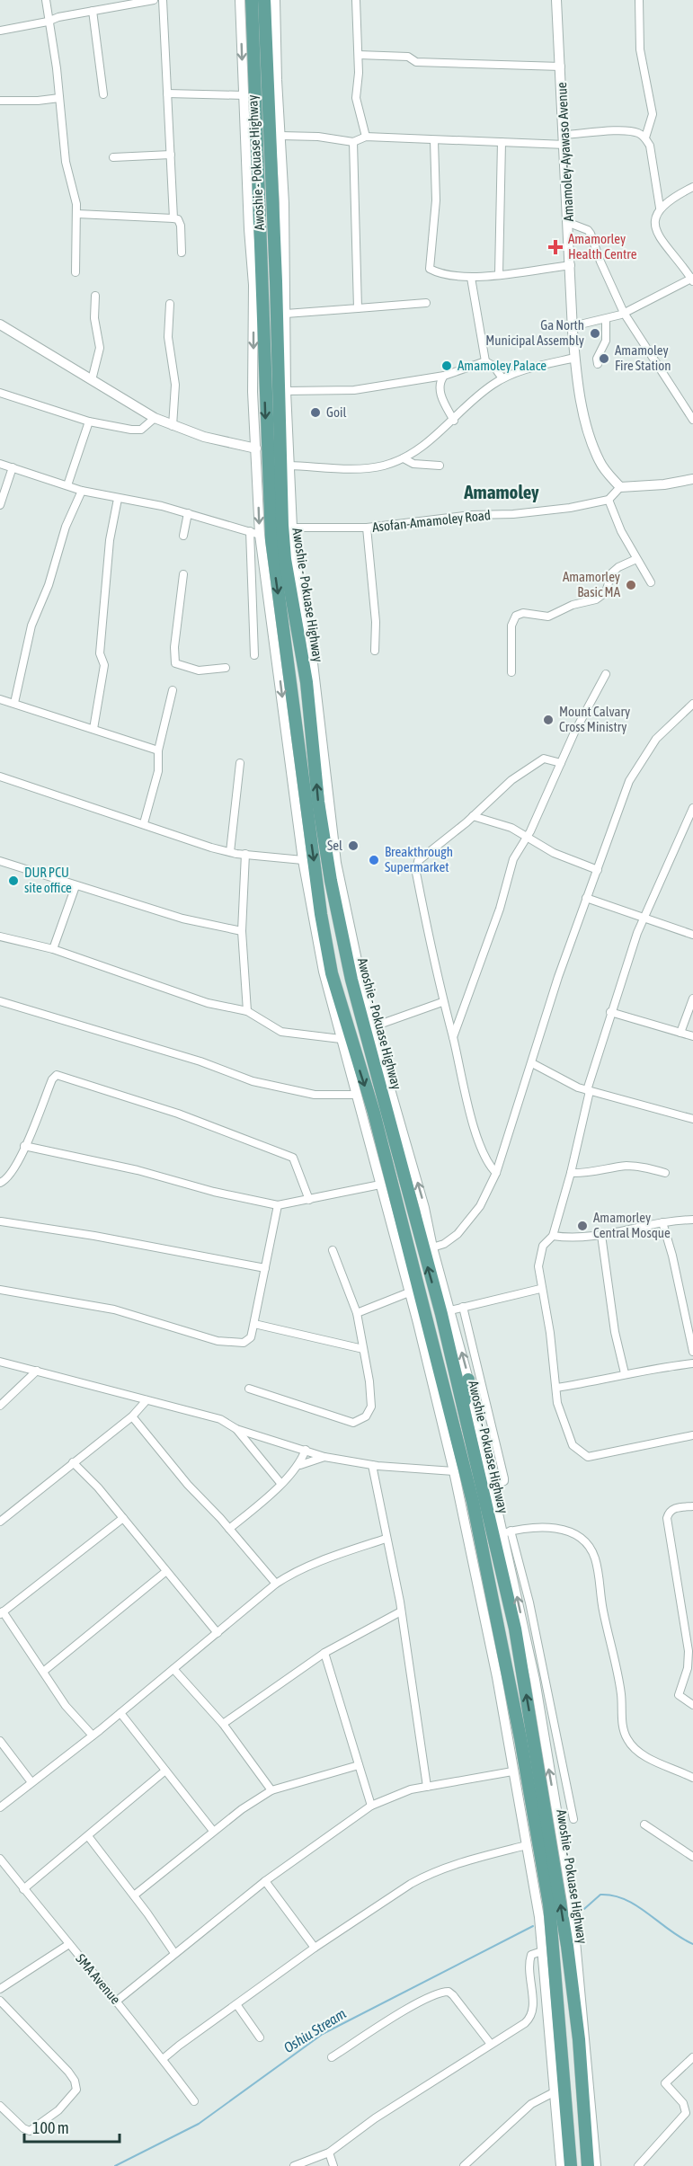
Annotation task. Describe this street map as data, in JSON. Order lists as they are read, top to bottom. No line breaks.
{"streets":{"main road":["Awoshie - Pokuase Highway"],"street":["Amamoley-Ayawaso Avenue","Asofan-Amamoley Road","SMA Avenue"]},"districts":["Amamoley"],"water":["Oshiu Stream"],"places":{"health":["Amamorley Health Centre"],"other":["Ga North Municipal Assembly","Amamoley Fire Station","Amamoley Palace","Goil","Amamorley Basic MA","Mount Calvary Cross Ministry","Sel","Breakthrough Supermarket","DUR PCU site office","Amamorley Central Mosque"]},"scale_bar":"100 m"}
